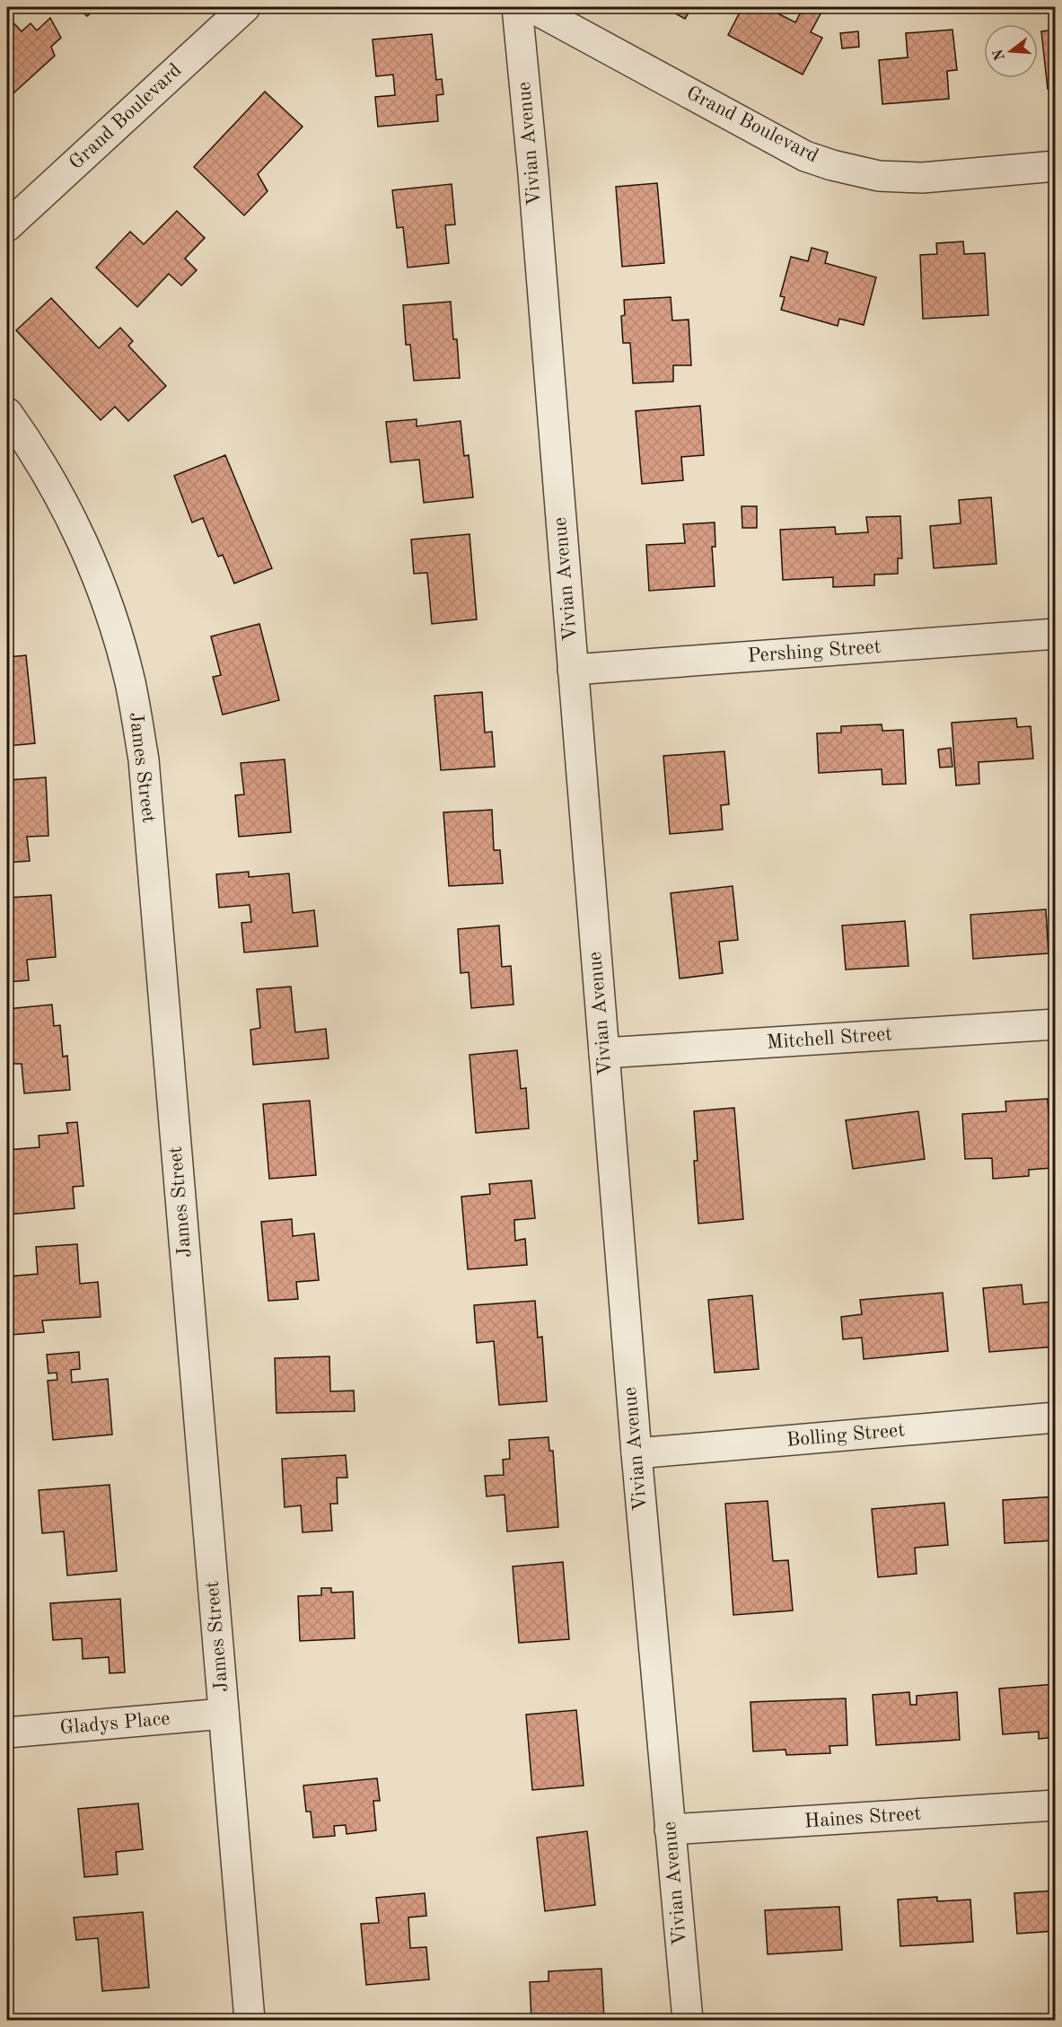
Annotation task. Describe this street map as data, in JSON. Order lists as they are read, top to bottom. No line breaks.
{"streets":{"street":["Grand Boulevard","Vivian Avenue","Pershing Street","James Street","Mitchell Street","Bolling Street","Gladys Place","Haines Street"]},"crossings":[["Vivian Avenue","Pershing Street"],["Vivian Avenue","Mitchell Street"],["Vivian Avenue","Bolling Street"],["Vivian Avenue","Haines Street"],["James Street","Gladys Place"]],"north":"left"}
